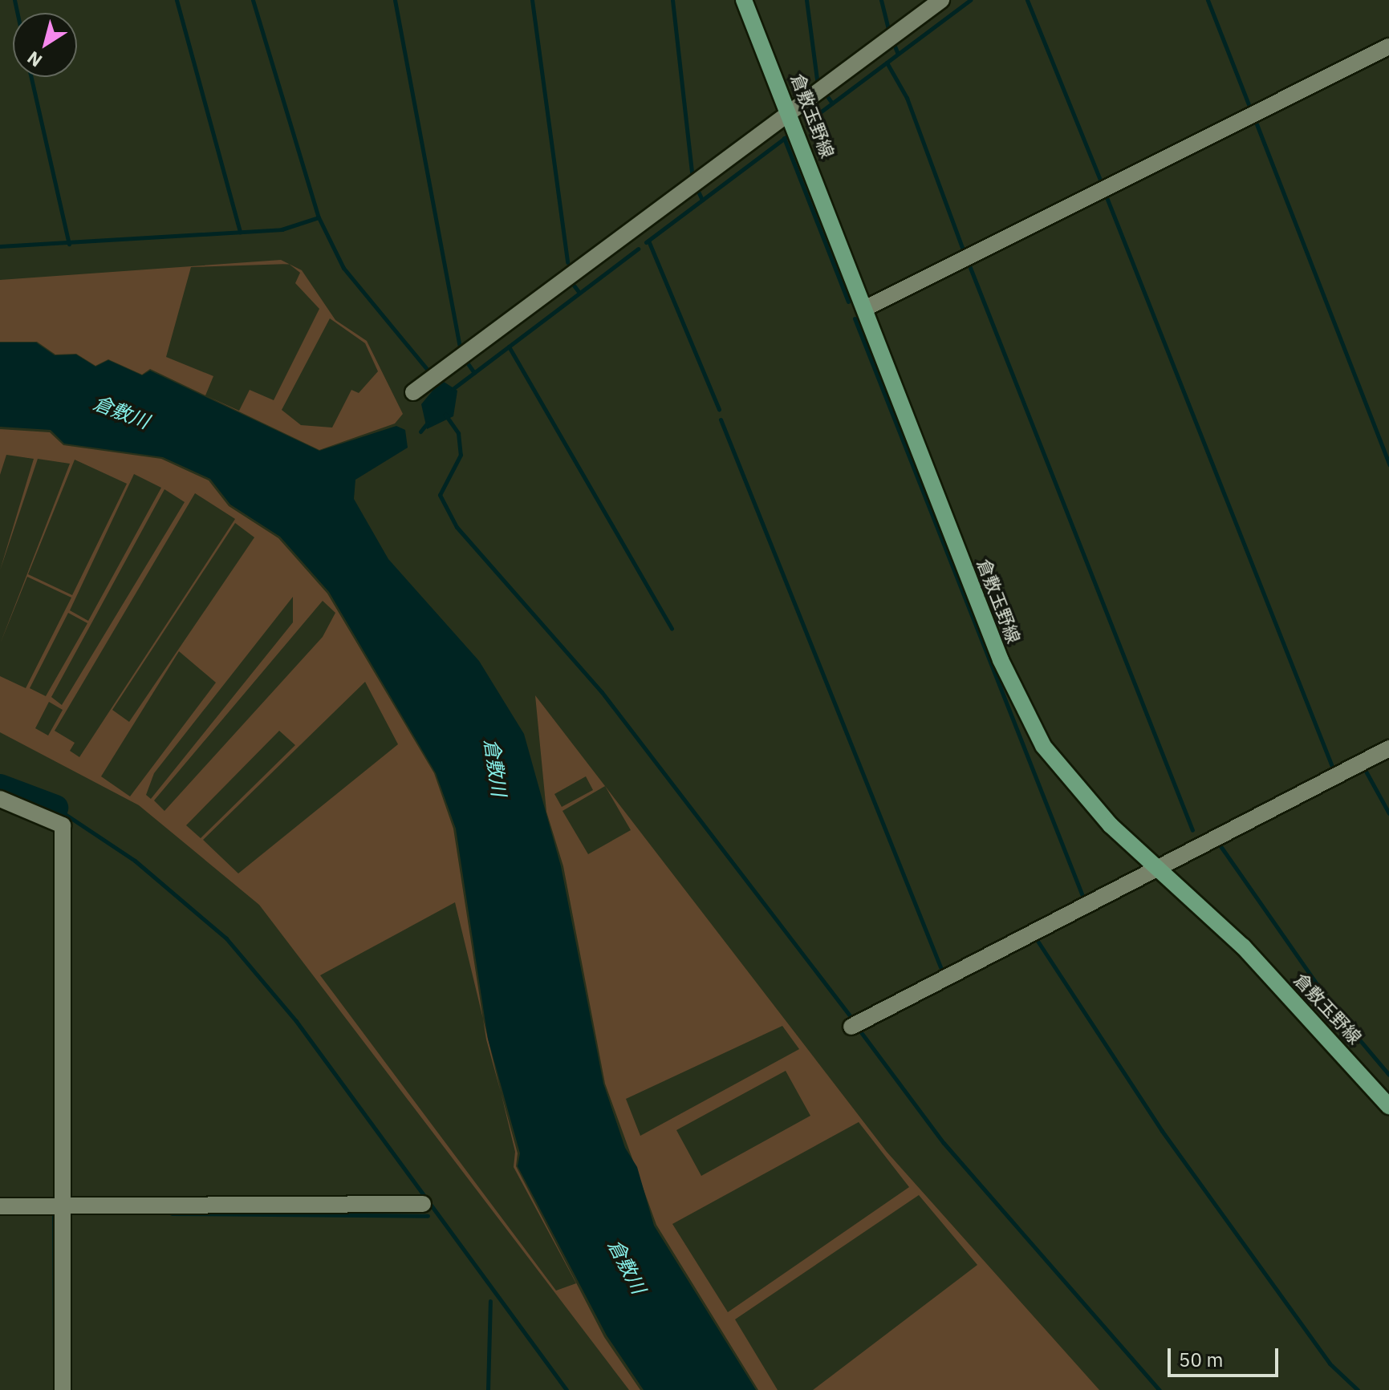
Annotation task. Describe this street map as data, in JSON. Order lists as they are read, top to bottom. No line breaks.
{"streets":{"main road":["倉敷玉野線"]},"water":["倉敷川"],"scale_bar":"50 m","north":"bottom left"}
